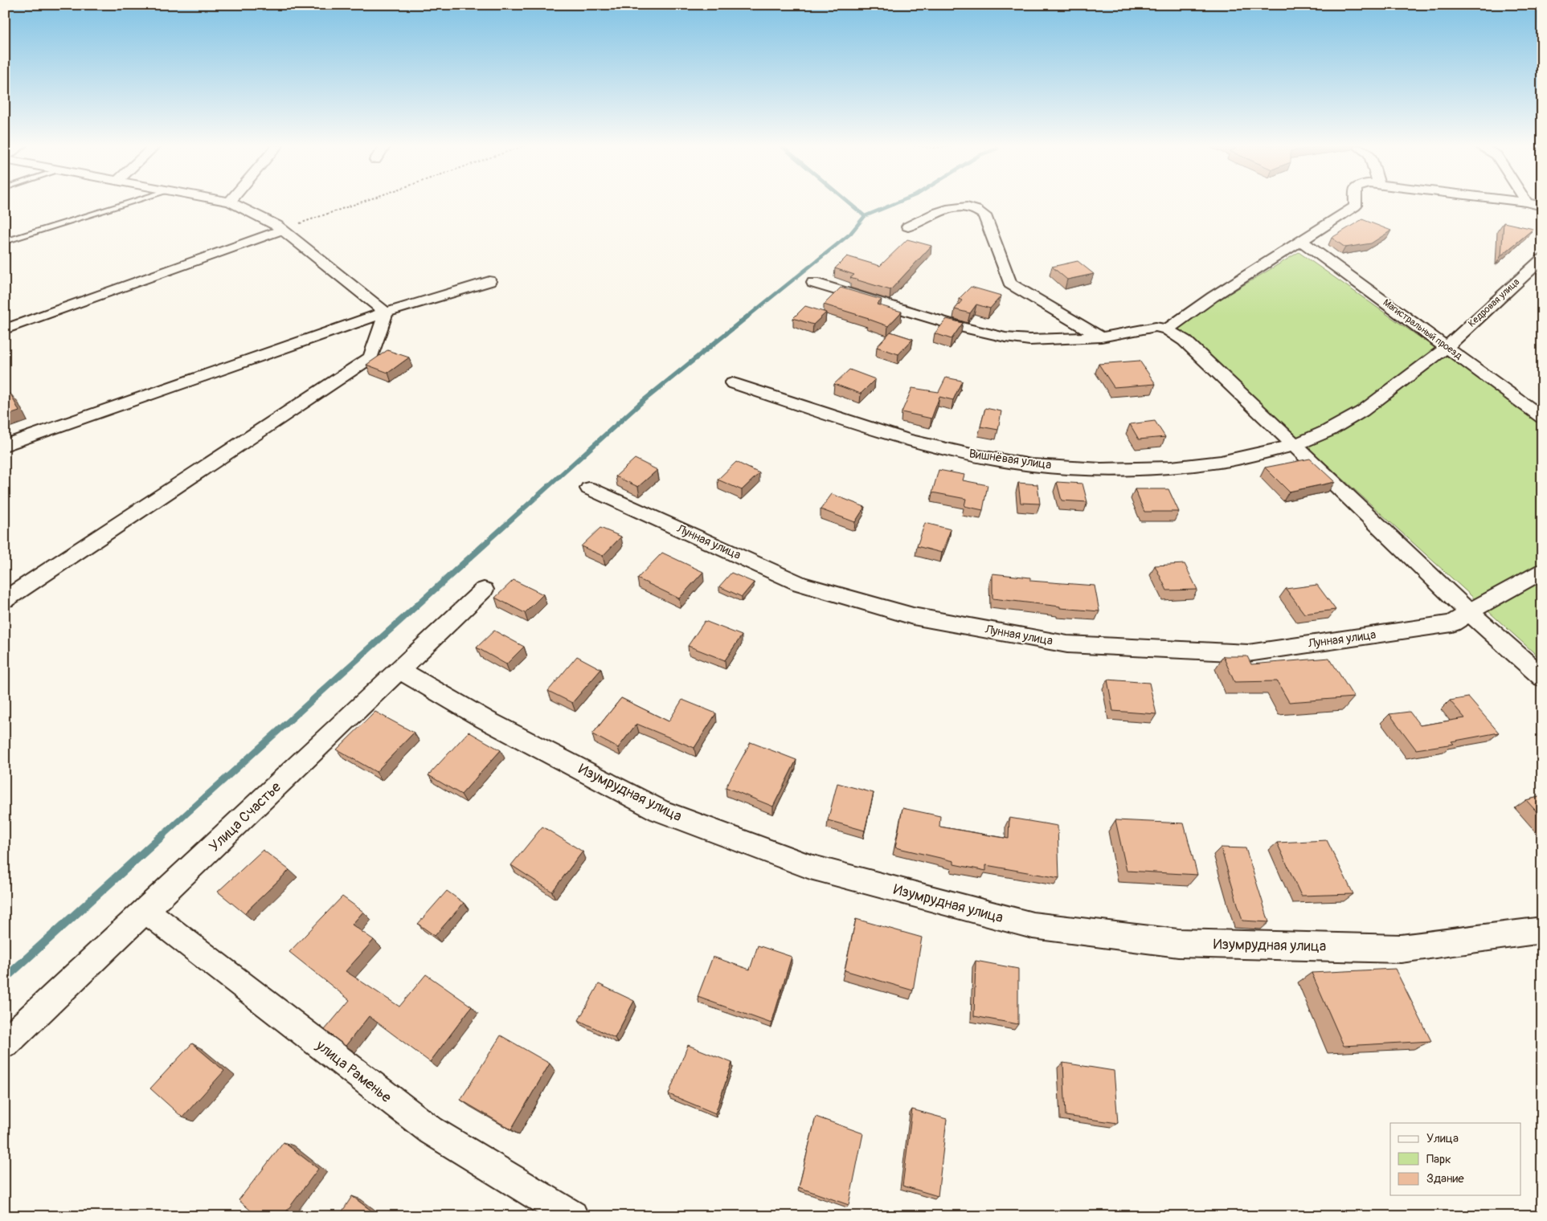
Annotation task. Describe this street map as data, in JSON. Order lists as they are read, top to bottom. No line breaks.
{"streets":{"street":["Кедровая улица","Магистральный проезд","Вишнёвая улица","Лунная улица","Изумрудная улица","Улица Счастье","улица Раменье"]},"crossings":[["Кедровая улица","Магистральный проезд"],["Кедровая улица","Вишнёвая улица"],["Изумрудная улица","Улица Счастье"],["Улица Счастье","улица Раменье"]],"legend":["Улица","Парк","Здание"]}
